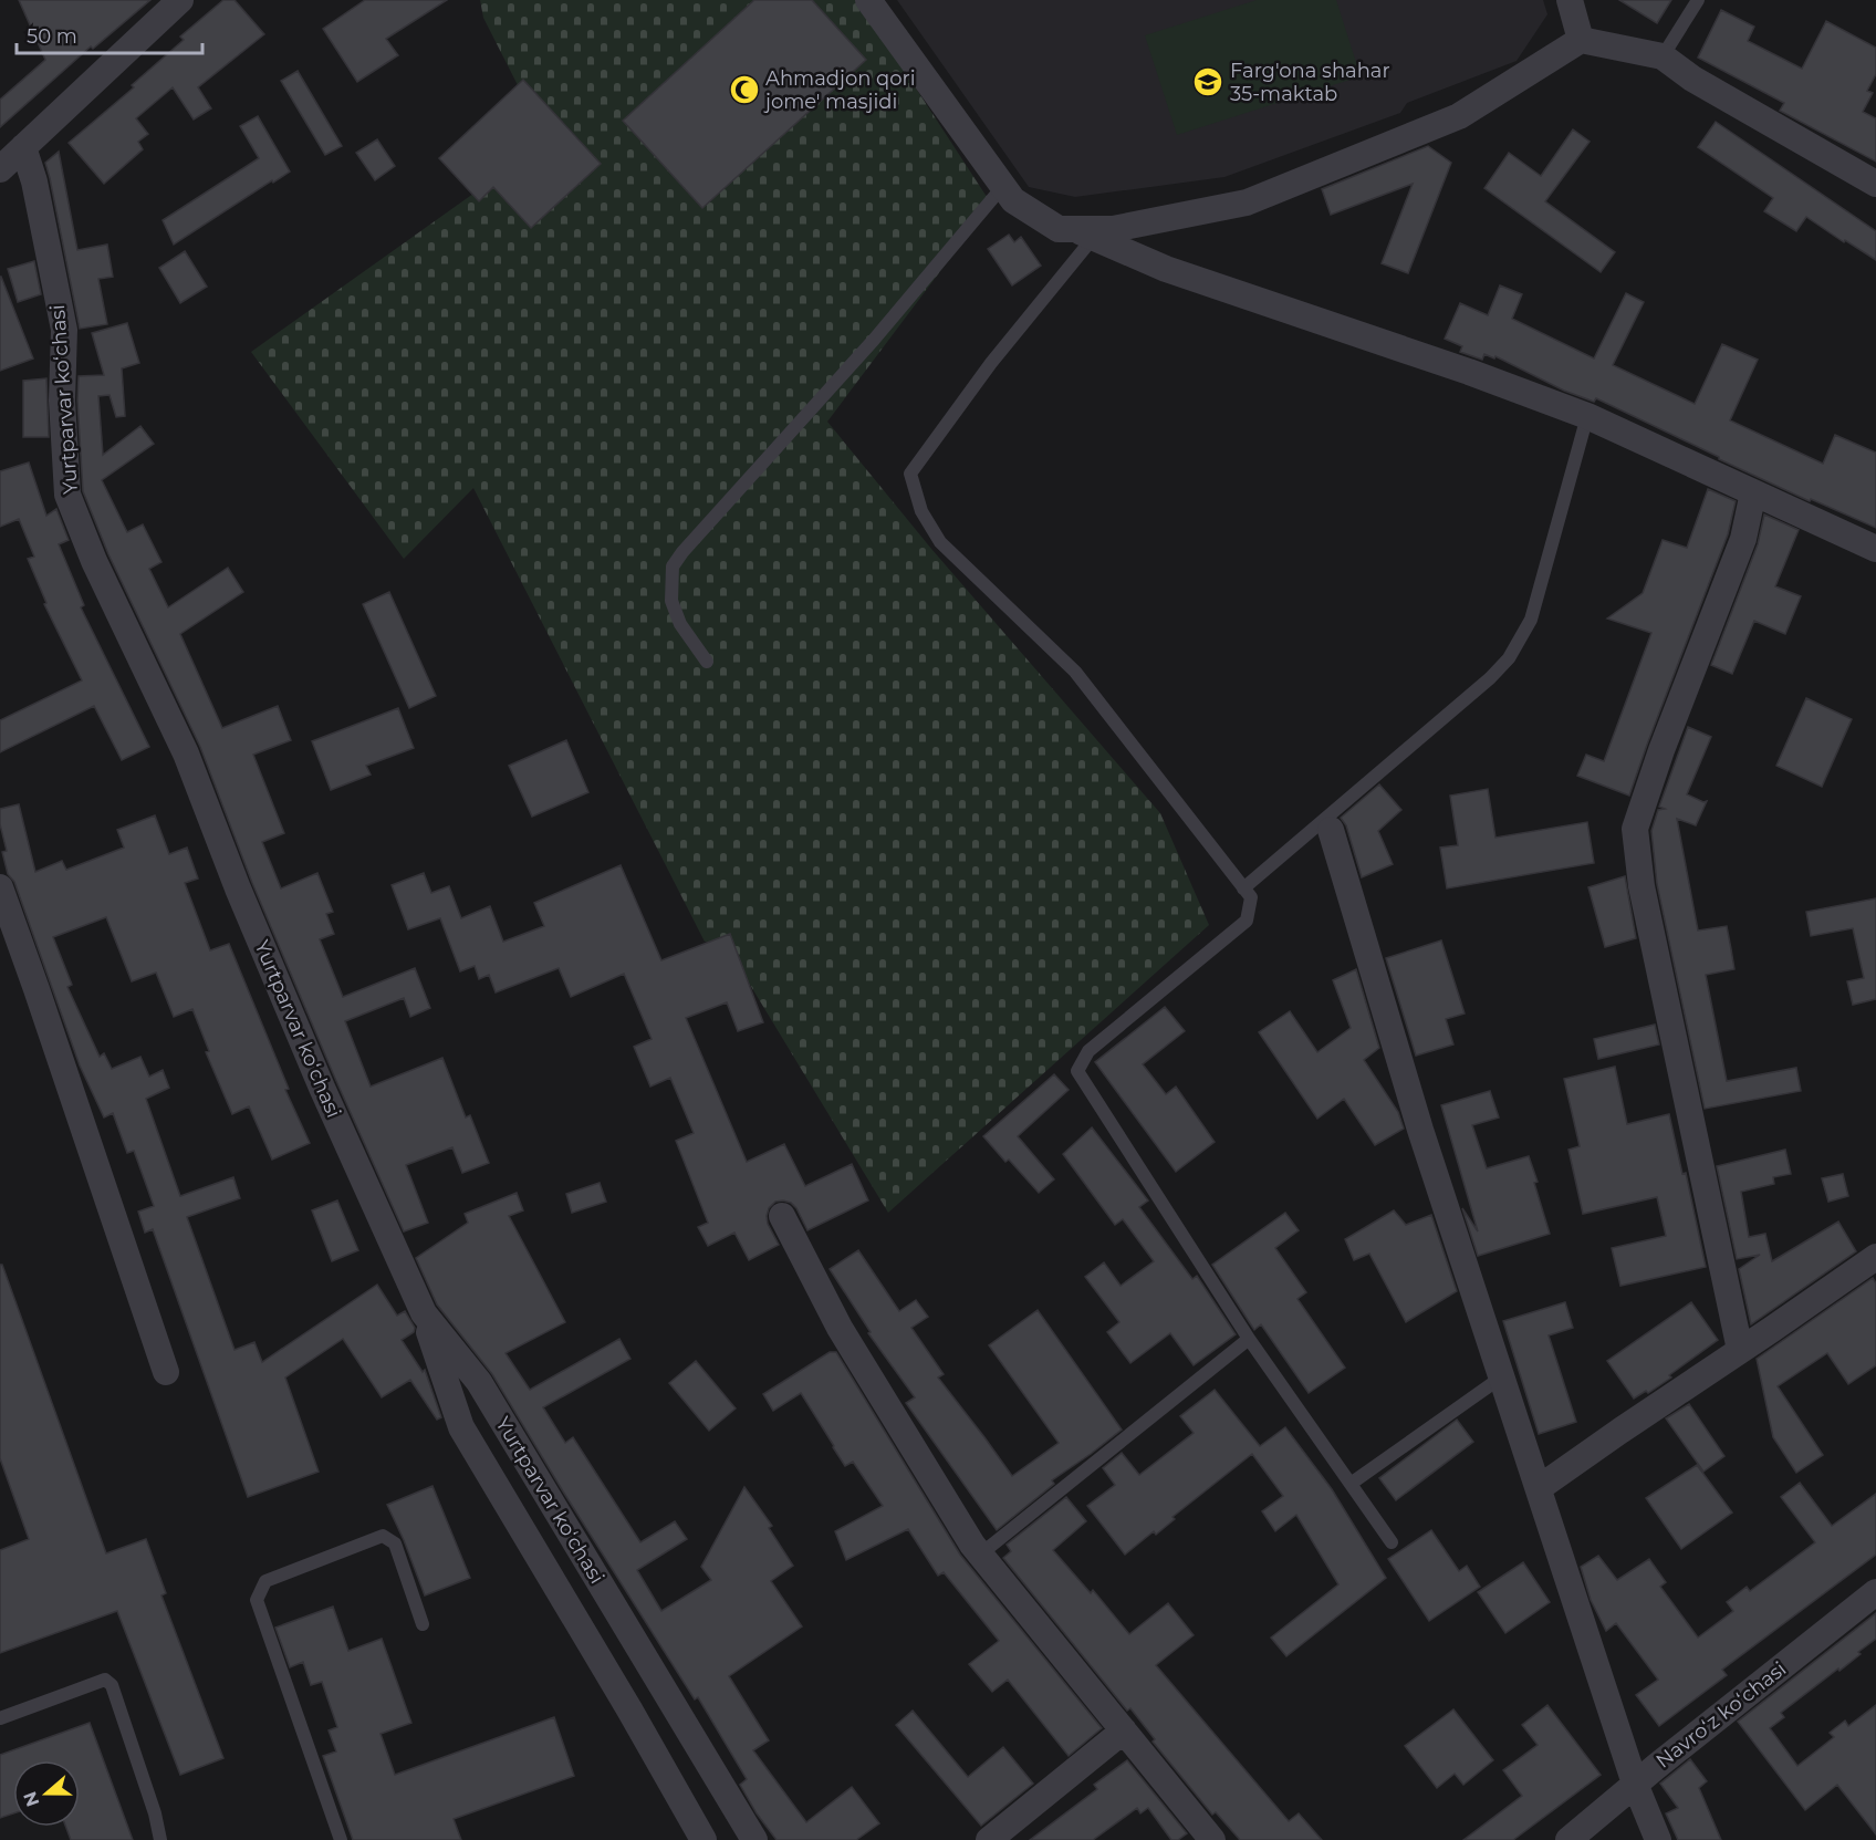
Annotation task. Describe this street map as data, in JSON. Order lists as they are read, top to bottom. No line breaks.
{"streets":{"street":["Yurtparvar koʻchasi","Navroʻz koʻchasi"]},"places":{"school or university":["Farg'ona shahar 35-maktab"],"mosque":["Ahmadjon qori jome' masjidi"]},"scale_bar":"50 m","north":"left"}
